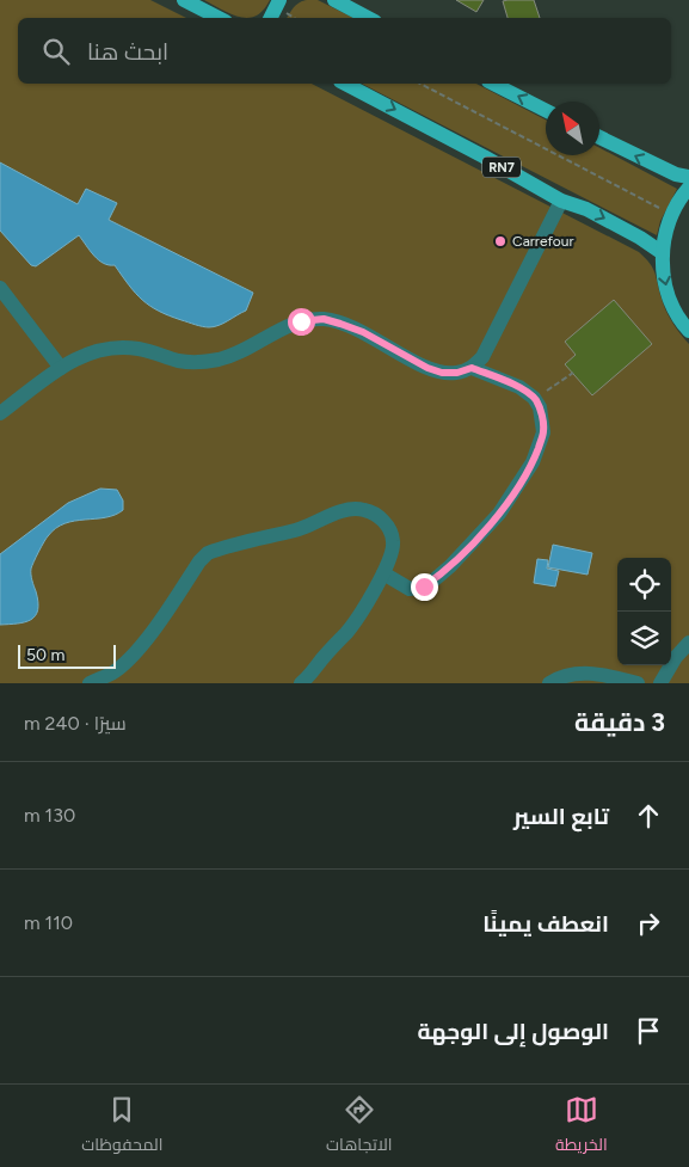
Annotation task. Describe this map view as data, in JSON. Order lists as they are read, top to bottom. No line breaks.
{"streets":{"main road":["RN7"]},"places":["Carrefour"],"scale_bar":"50 m","north":"top left","page":{"search":"ابحث هنا","scale":"50 m","heading":["3 دقيقة","سيرًا · 240 m"],"list":[["تابع السير","130 m"],["انعطف يمينًا","110 m"],"الوصول إلى الوجهة"],"nav":["الخريطة","الاتجاهات","المحفوظات"]}}
